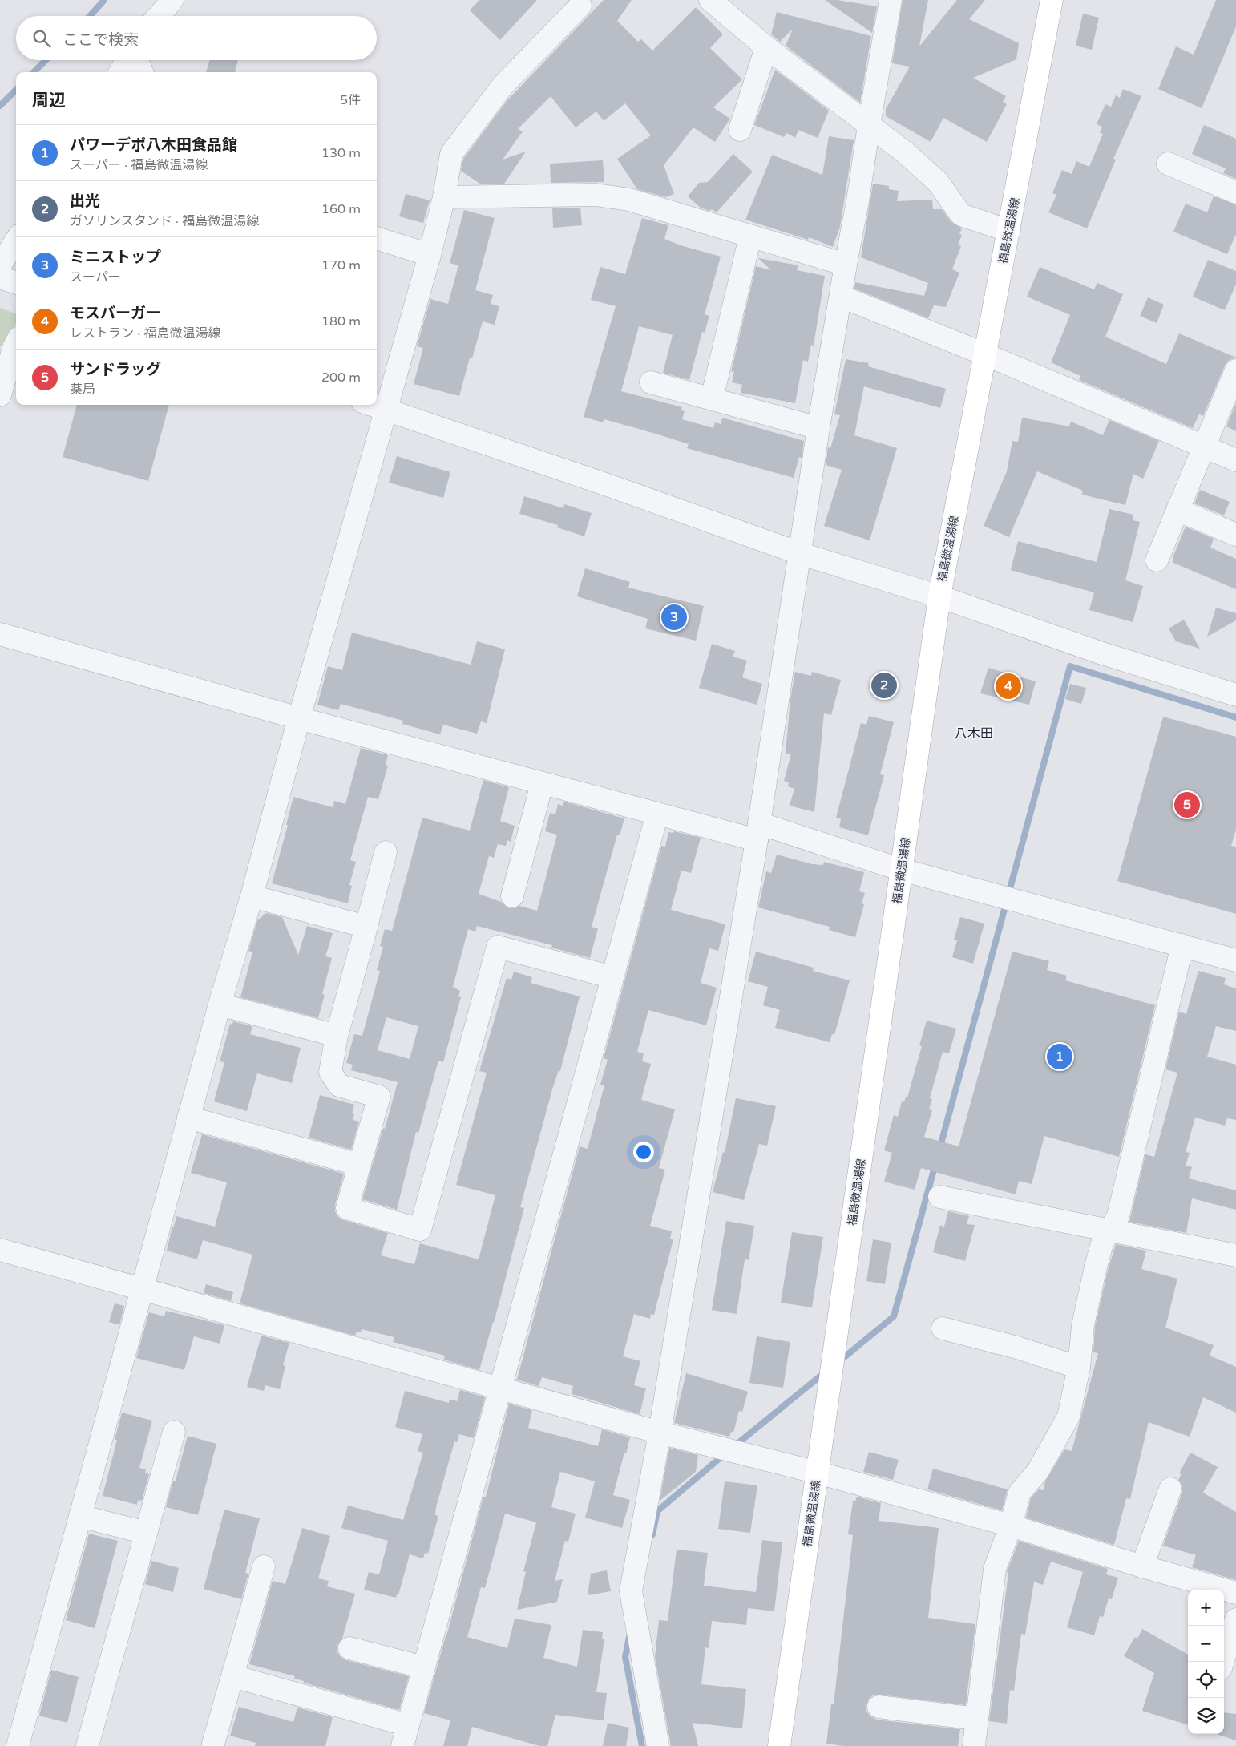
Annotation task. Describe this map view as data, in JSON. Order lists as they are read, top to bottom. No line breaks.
{"streets":{"main road":["福島微温湯線"]},"districts":["八木田"],"page":{"search":"ここで検索","heading":["周辺","5件"],"list":[{"mark":"1","name":"パワーデポ八木田食品館","note":"スーパー · 福島微温湯線","value":"130 m"},{"mark":"2","name":"出光","note":"ガソリンスタンド · 福島微温湯線","value":"160 m"},{"mark":"3","name":"ミニストップ","note":"スーパー","value":"170 m"},{"mark":"4","name":"モスバーガー","note":"レストラン · 福島微温湯線","value":"180 m"},{"mark":"5","name":"サンドラッグ","note":"薬局","value":"200 m"}],"pins":["3","2","4","5","1"],"map_buttons":["+","−"]}}
